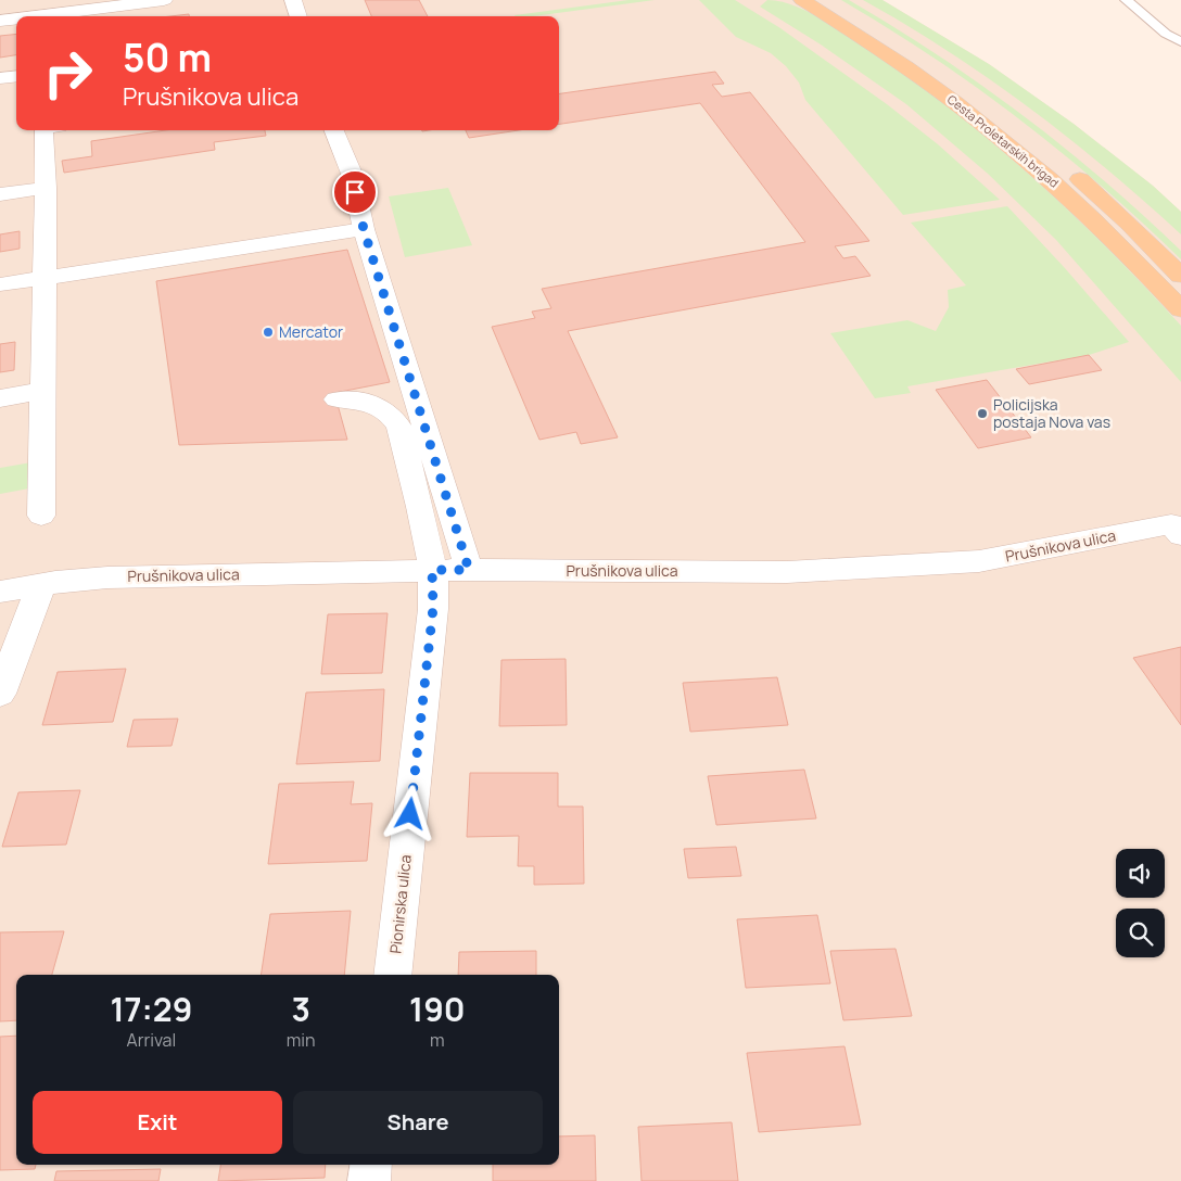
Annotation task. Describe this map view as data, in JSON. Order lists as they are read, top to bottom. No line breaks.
{"streets":{"main road":["Cesta Proletarskih brigad"],"street":["Prušnikova ulica","Pionirska ulica"]},"crossings":[["Prušnikova ulica","Pionirska ulica"]],"places":["Mercator","Policijska postaja Nova vas"],"page":{"turn":["50 m","Prušnikova ulica"],"eta":["17:29","Arrival","3","min","190","m"],"buttons":["Exit","Share"]}}
